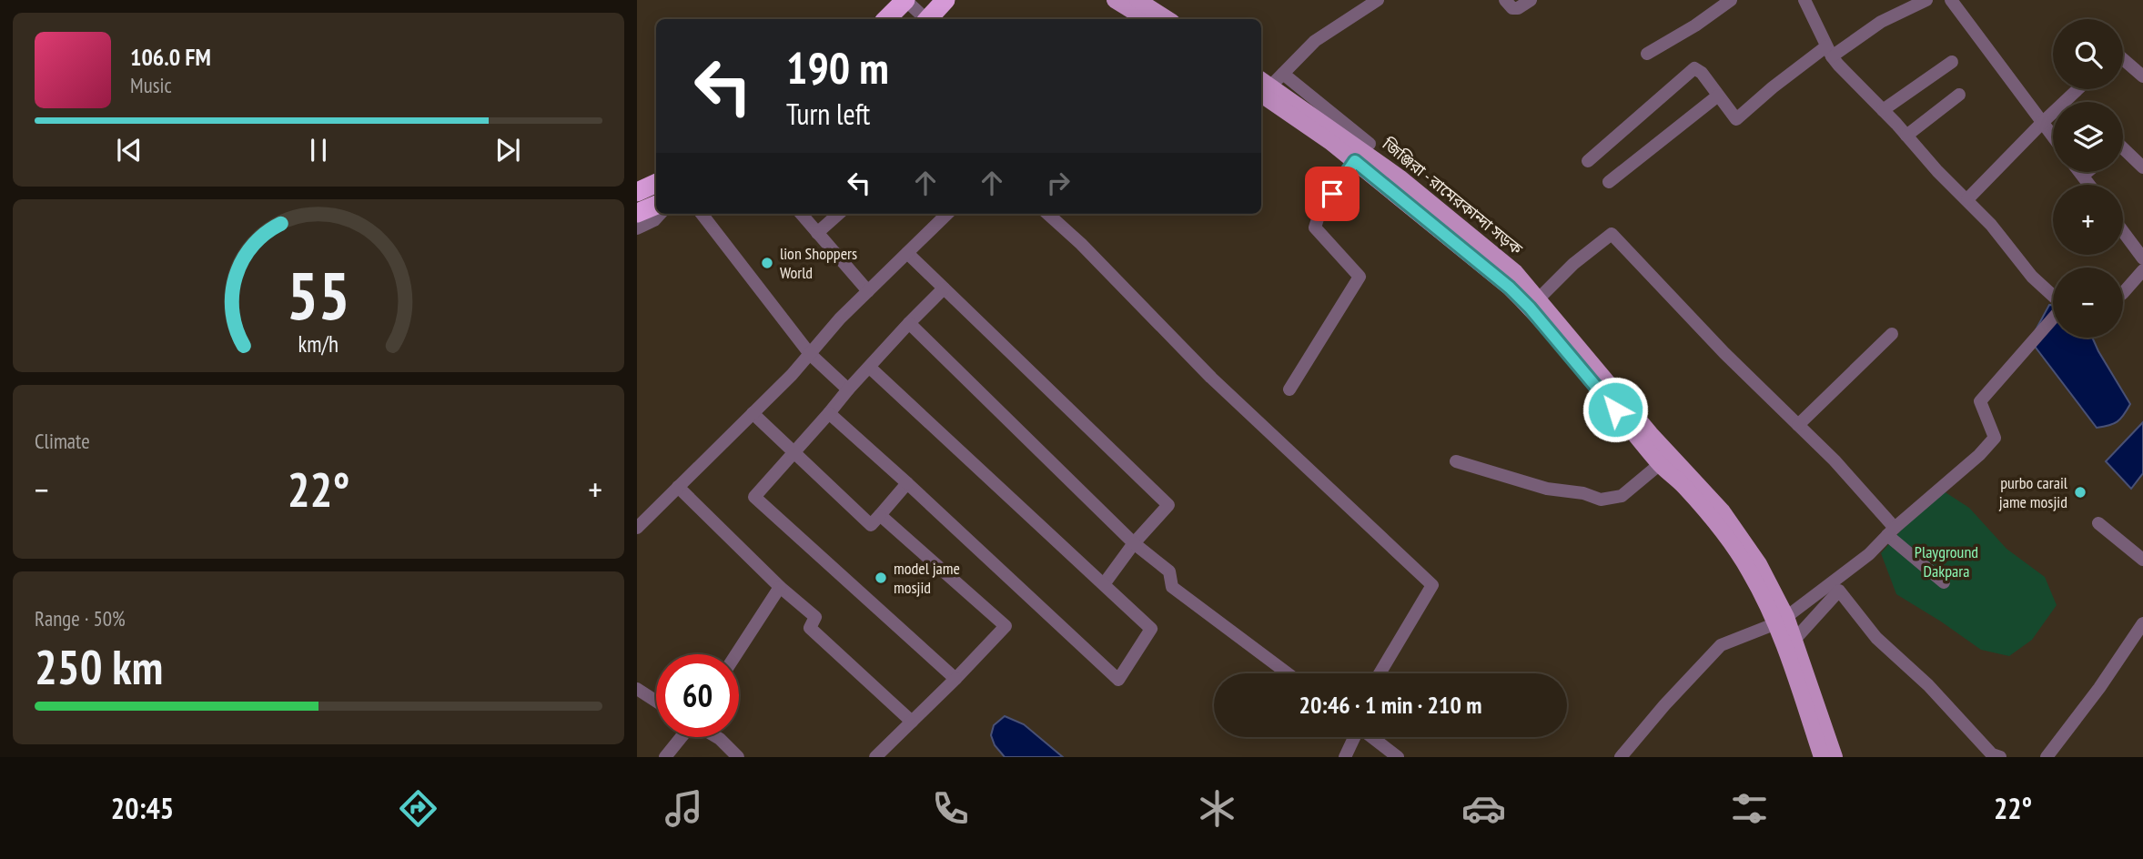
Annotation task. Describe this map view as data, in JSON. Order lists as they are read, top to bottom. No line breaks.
{"streets":{"main road":["জিঞ্জিরা - রামেরকান্দা সড়ক"]},"parks":["Playground Dakpara"],"places":["lion Shoppers World","purbo carail jame mosjid","model jame mosjid"],"page":{"map_buttons":["+","−"],"turn":["190 m","Turn left"],"song":["106.0 FM","Music"],"tile":["Climate",["Range · 50%","250 km"]],"heat":["−","22°","+"],"limit":"60","trip":"20:46 · 1 min · 210 m","tabs":["20:45","22°"],"gauge":["55","km/h"]}}
